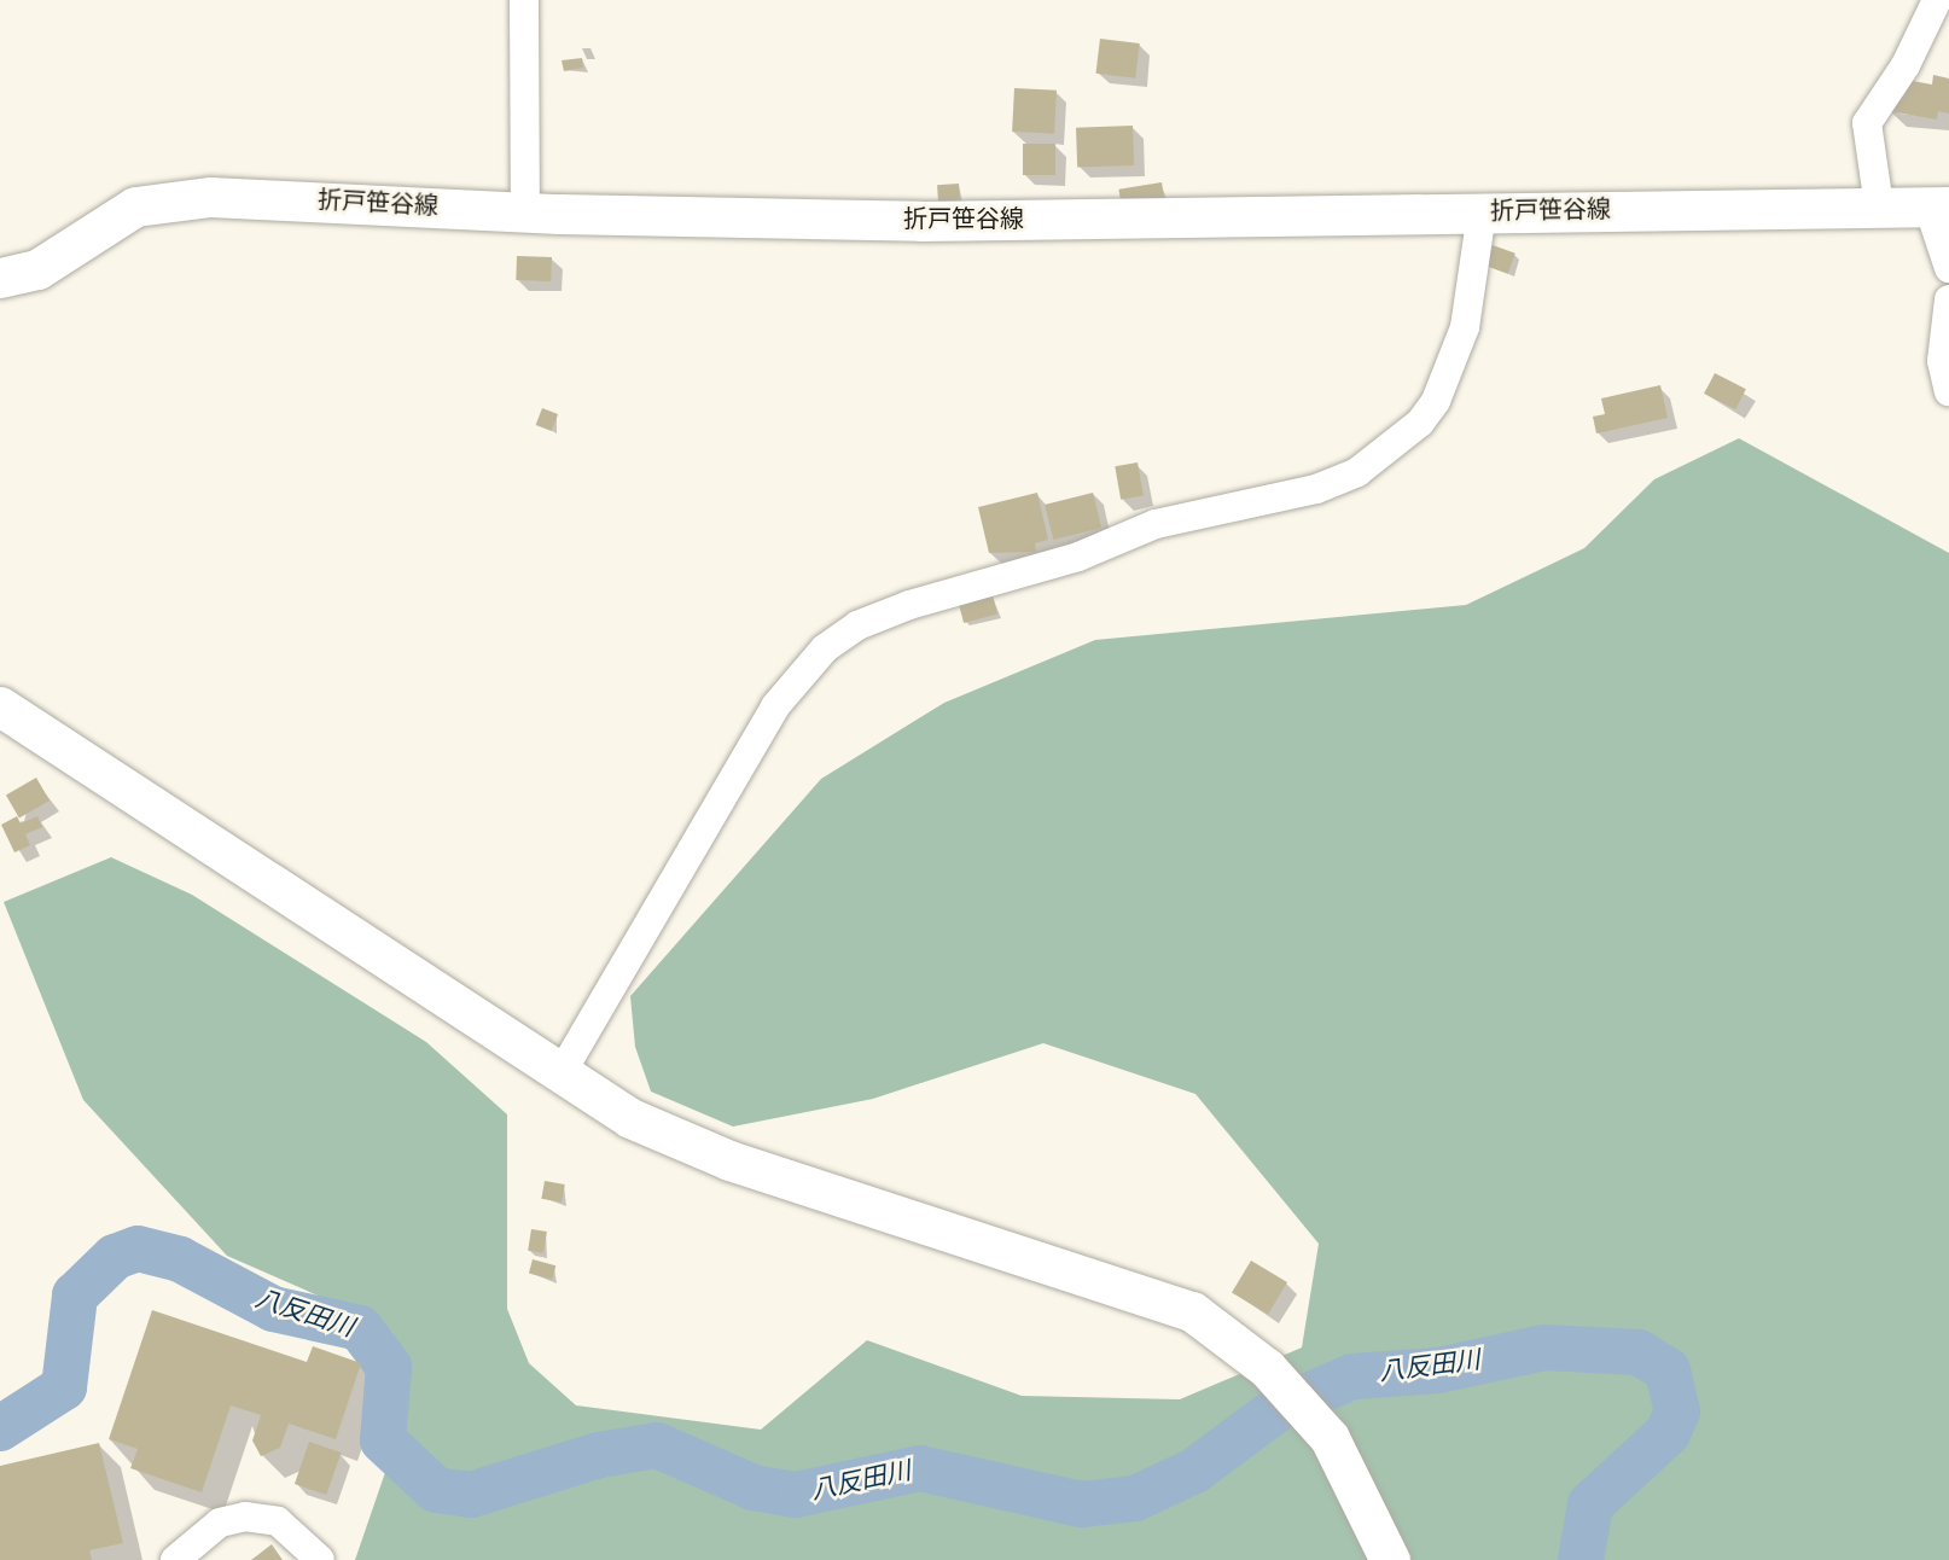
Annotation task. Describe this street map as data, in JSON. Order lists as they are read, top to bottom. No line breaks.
{"streets":{"main road":["折戸笹谷線"]},"water":["八反田川"]}
